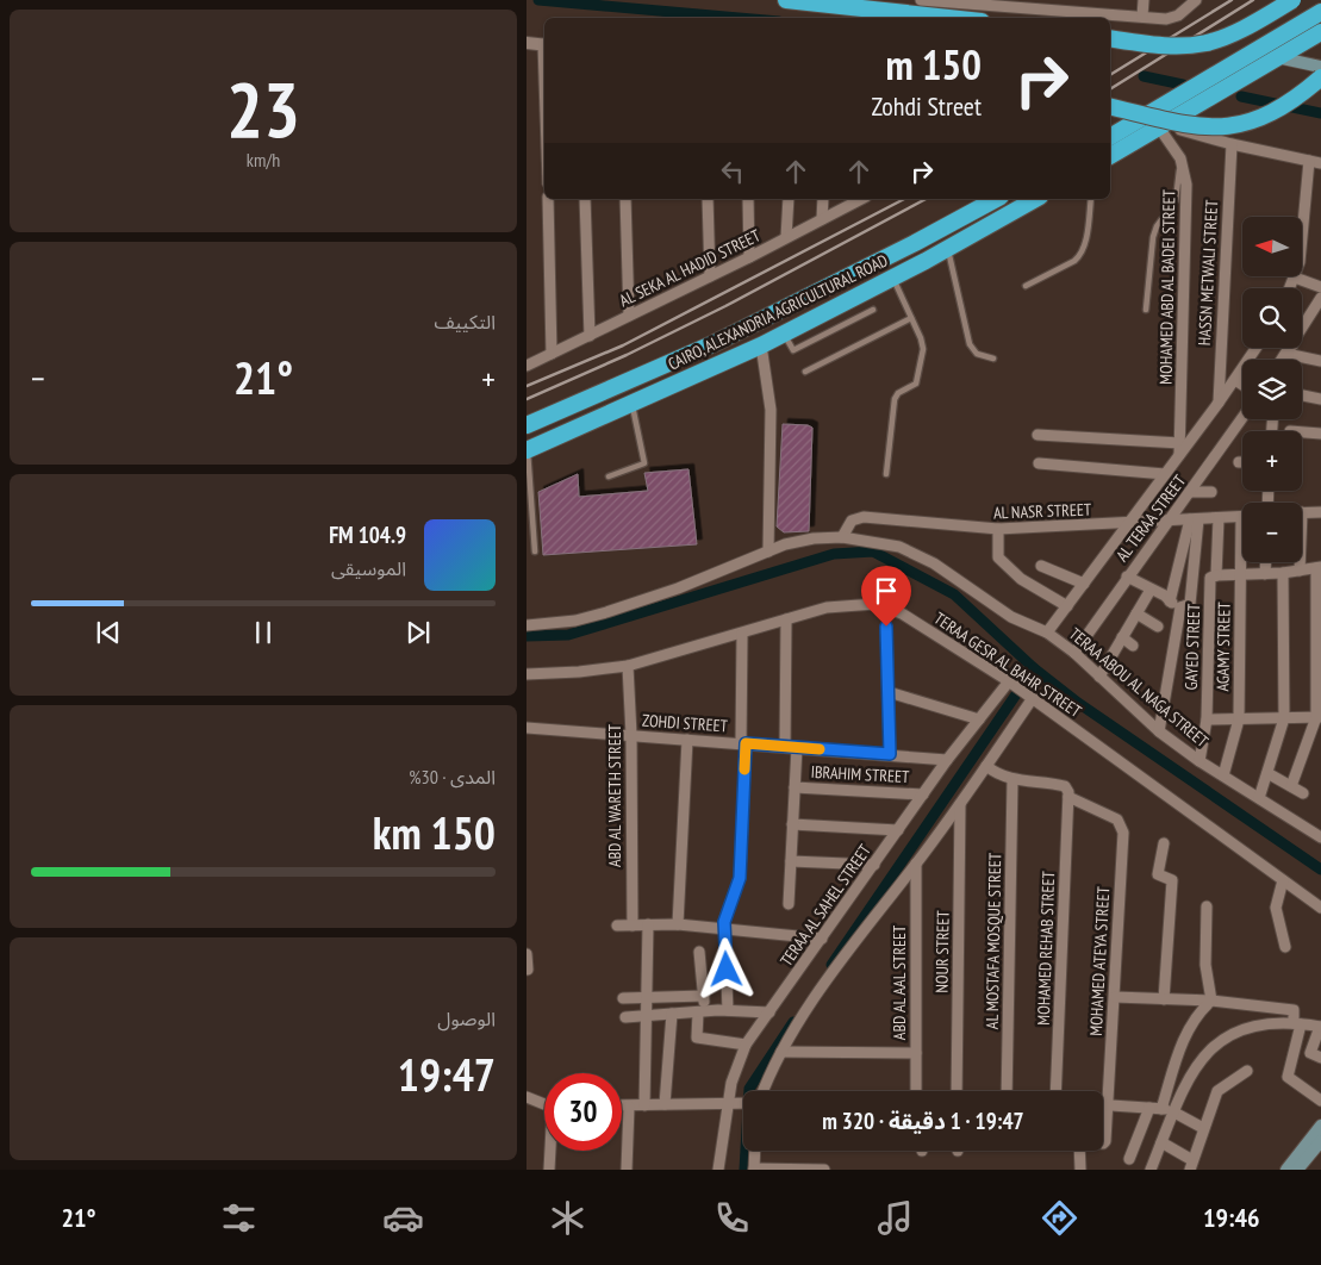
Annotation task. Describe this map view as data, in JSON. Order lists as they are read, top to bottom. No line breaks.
{"streets":{"highway":["CAIRO, ALEXANDRIA AGRICULTURAL ROAD"],"street":["AL SEKA AL HADID STREET","HASSN METWALI STREET","MOHAMED ABD AL BADEI STREET","AL NASR STREET","AL TERAA STREET","GAYED STREET","AGAMY STREET","TERAA GESR AL BAHR STREET","TERAA ABOU AL NAGA STREET","ZOHDI STREET","IBRAHIM STREET","ABD AL WARETH STREET","TERAA AL SAHEL STREET","AL MOSTAFA MOSQUE STREET","MOHAMED REHAB STREET","NOUR STREET","MOHAMED ATEYA STREET","ABD AL AAL STREET"]},"crossings":[["AL NASR STREET","AL TERAA STREET"],["AL NASR STREET","AGAMY STREET"],["AL NASR STREET","TERAA ABOU AL NAGA STREET"],["AL TERAA STREET","TERAA ABOU AL NAGA STREET"],["GAYED STREET","TERAA ABOU AL NAGA STREET"],["AGAMY STREET","TERAA ABOU AL NAGA STREET"],["TERAA GESR AL BAHR STREET","ABD AL WARETH STREET"],["TERAA GESR AL BAHR STREET","TERAA AL SAHEL STREET"],["ZOHDI STREET","ABD AL WARETH STREET"],["ZOHDI STREET","TERAA AL SAHEL STREET"],["IBRAHIM STREET","TERAA AL SAHEL STREET"],["MOHAMED REHAB STREET","MOHAMED ATEYA STREET"]],"north":"left","page":{"tile":[["23","km/h"],"التكييف",["المدى · 30%","150 km"],["الوصول","19:47"]],"turn":["150 m","Zohdi Street"],"map_buttons":["+","−"],"heat":["−","21°","+"],"song":["104.9 FM","الموسيقى"],"limit":"30","trip":"19:47 · 1 دقيقة · 320 m","tabs":["19:46","21°"]}}
